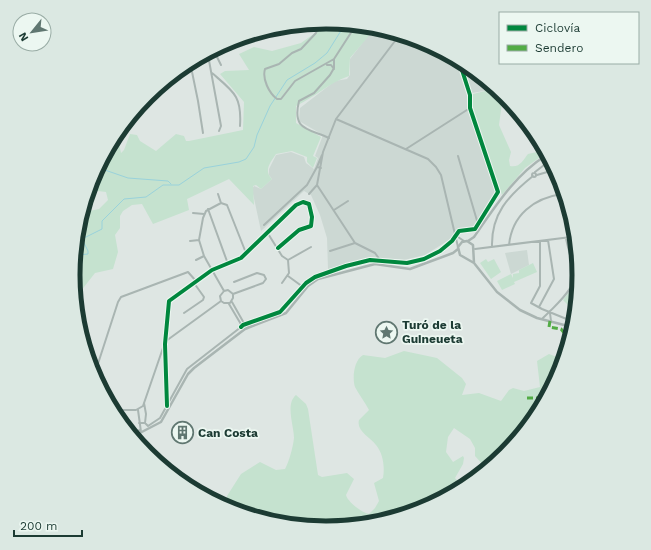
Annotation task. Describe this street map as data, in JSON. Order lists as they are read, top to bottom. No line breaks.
{"places":{"place":["Turó de la Guineueta"],"building":["Can Costa"]},"legend":["Ciclovía","Sendero"],"scale_bar":"200 m","north":"bottom left"}
